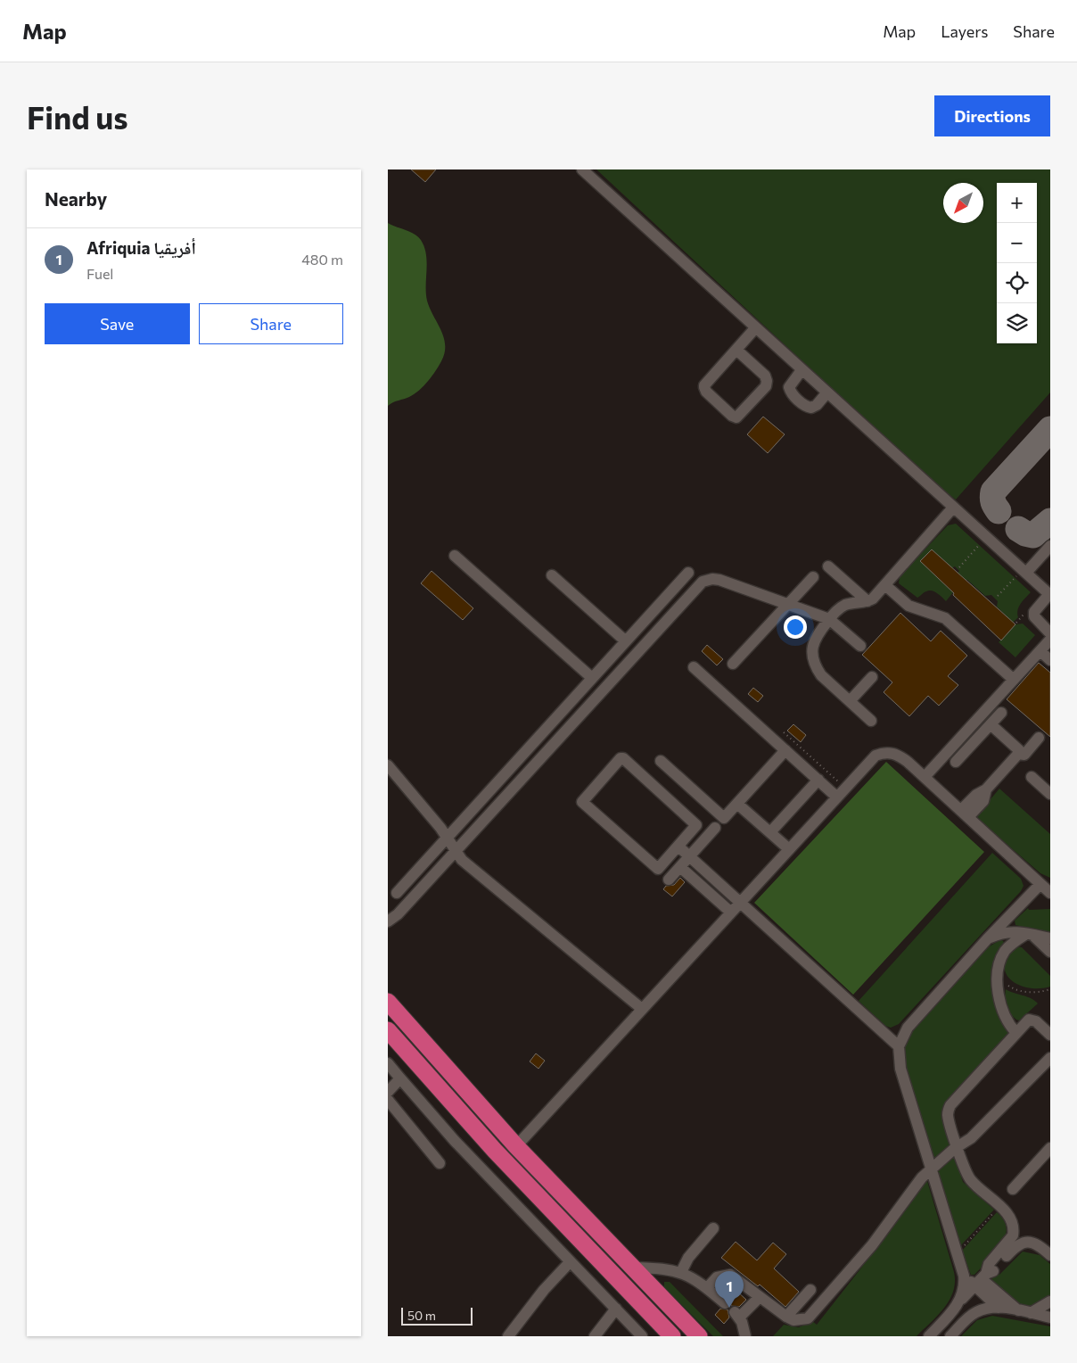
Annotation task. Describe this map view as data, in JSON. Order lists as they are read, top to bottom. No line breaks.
{"scale_bar":"50 m","north":"bottom left","page":{"header":"Map","nav":["Map","Layers","Share"],"buttons":["Directions",["Save","Share"]],"title":"Find us","heading":"Nearby","map_buttons":["+","−"],"list":[{"mark":"1","name":"Afriquia أفريقيا","note":"Fuel","value":"480 m"}],"pins":"1","scale":"50 m"}}
